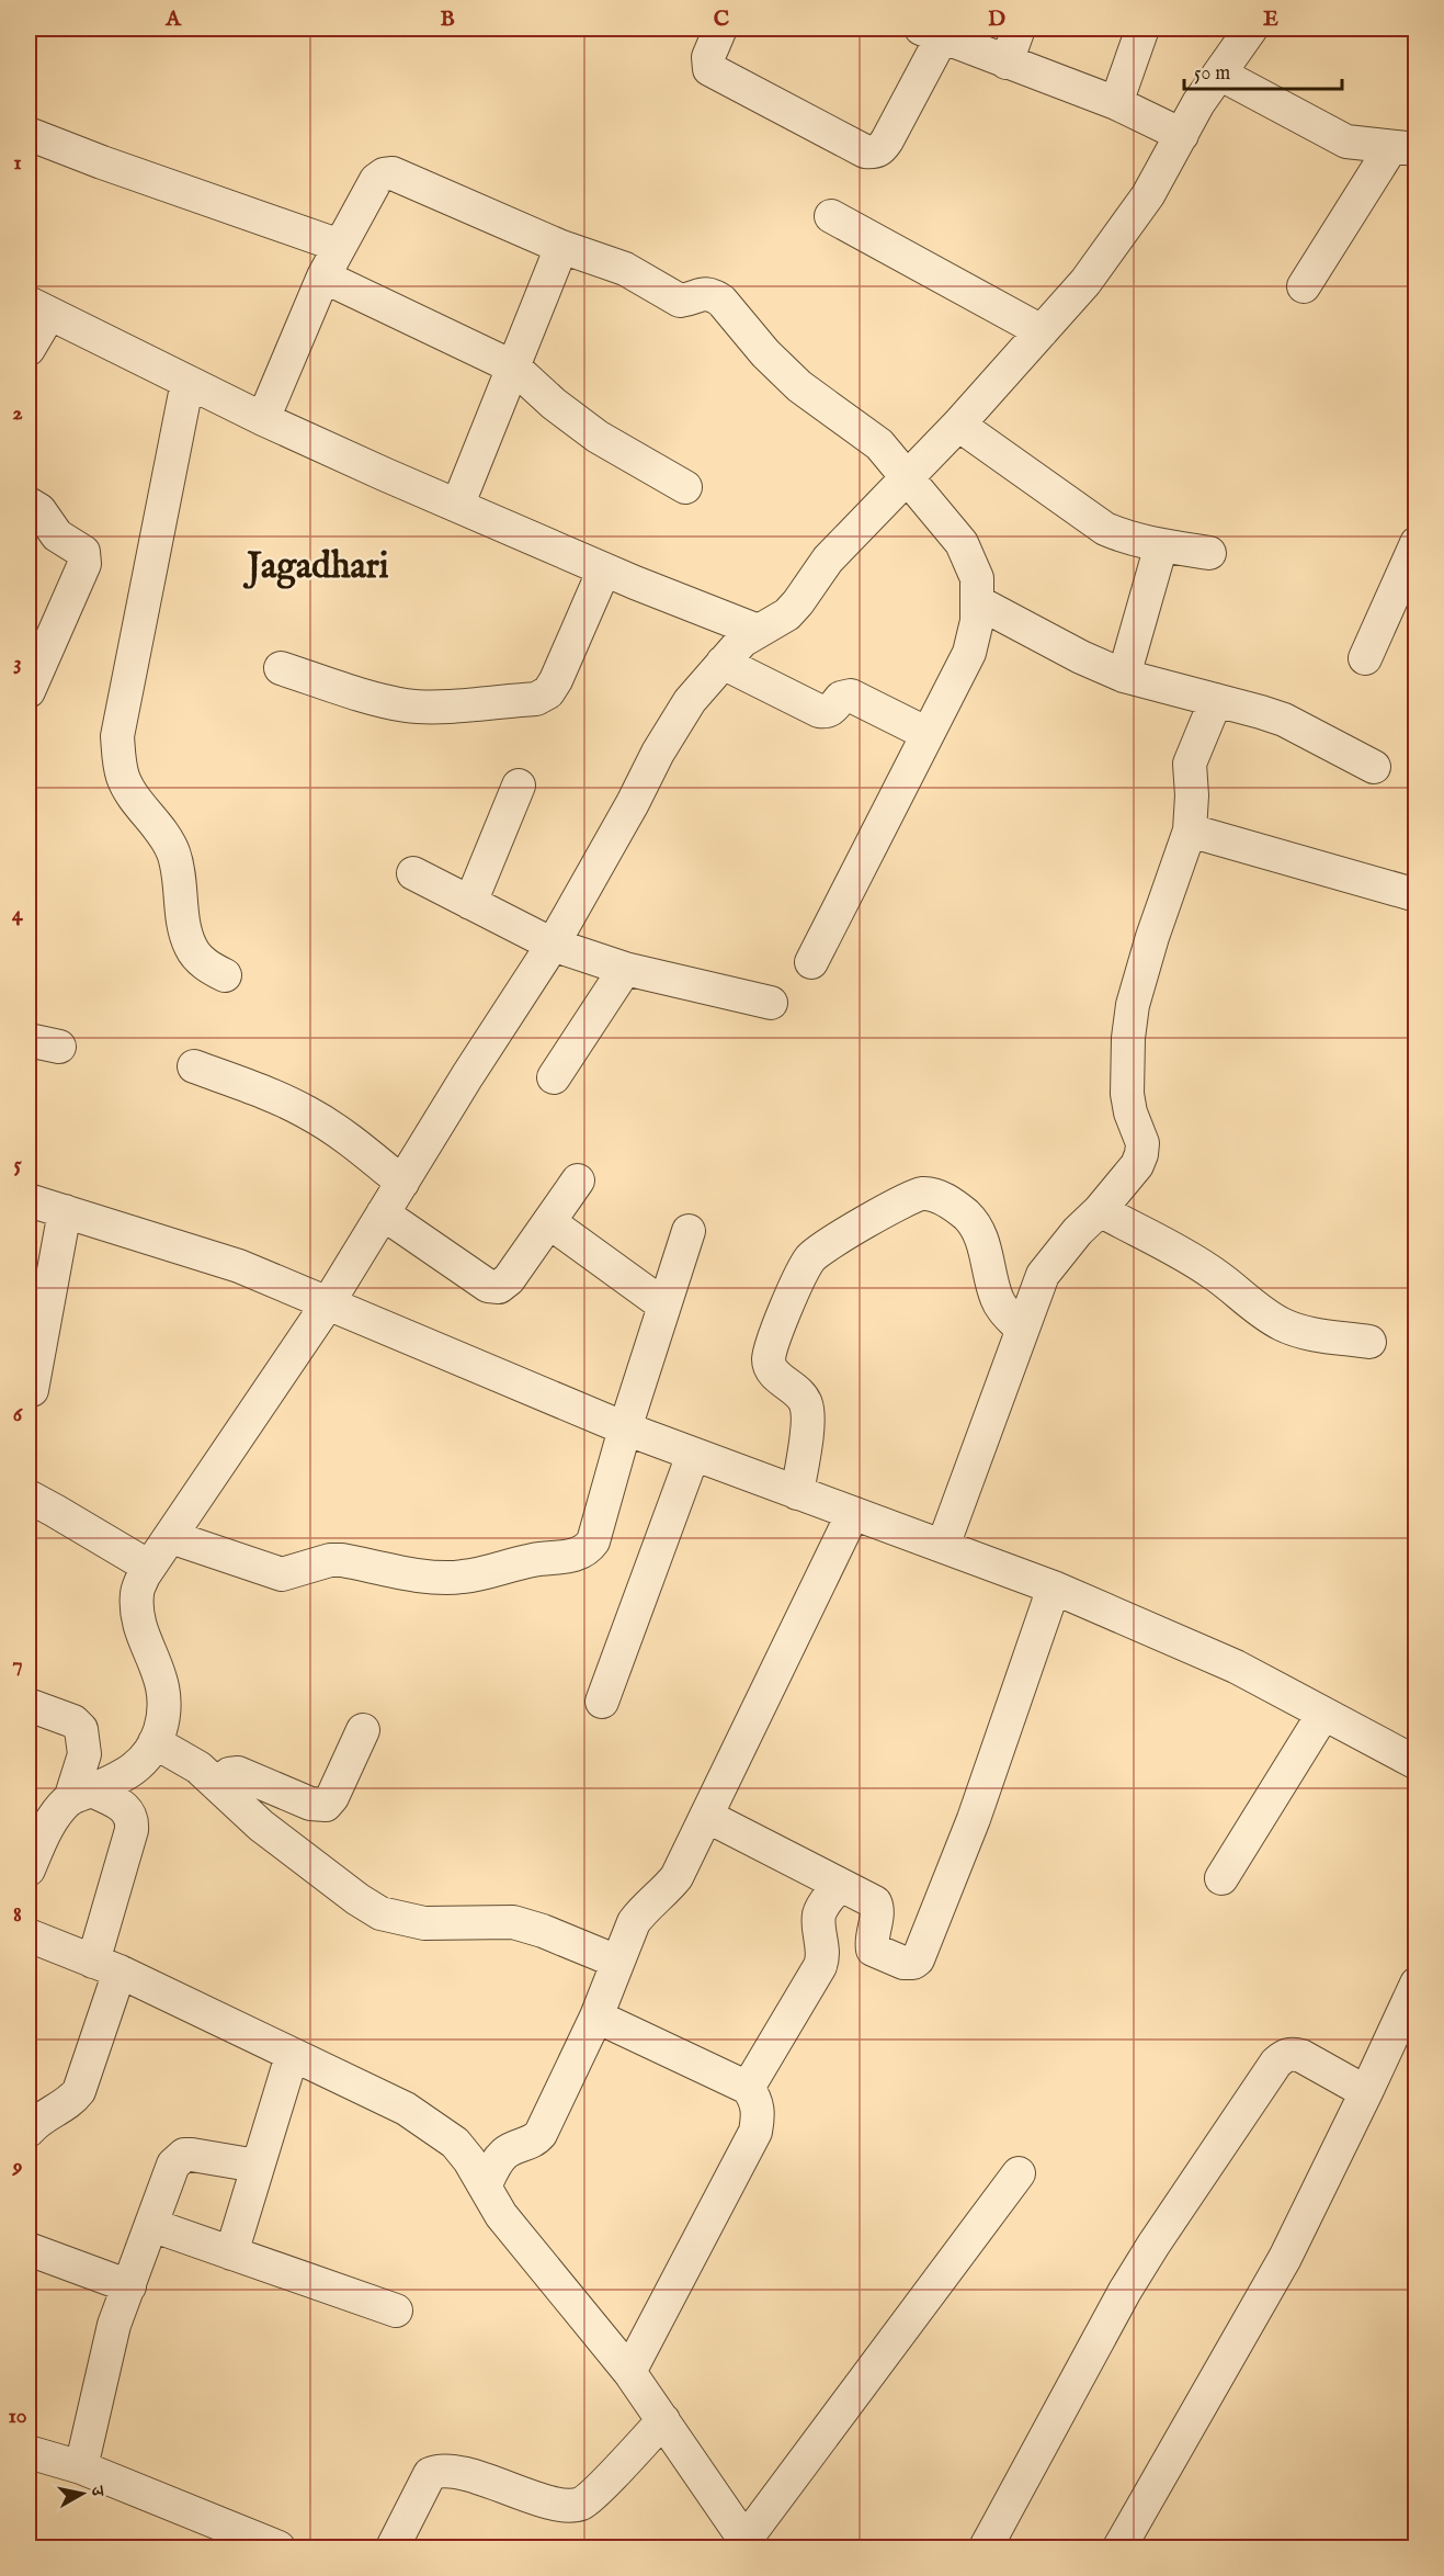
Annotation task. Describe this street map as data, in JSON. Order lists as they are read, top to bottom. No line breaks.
{"districts":["Jagadhari"],"scale_bar":"50 m","north":"right","grid":{"columns":["A","B","C","D","E"],"rows":["1","2","3","4","5","6","7","8","9","10"]}}
